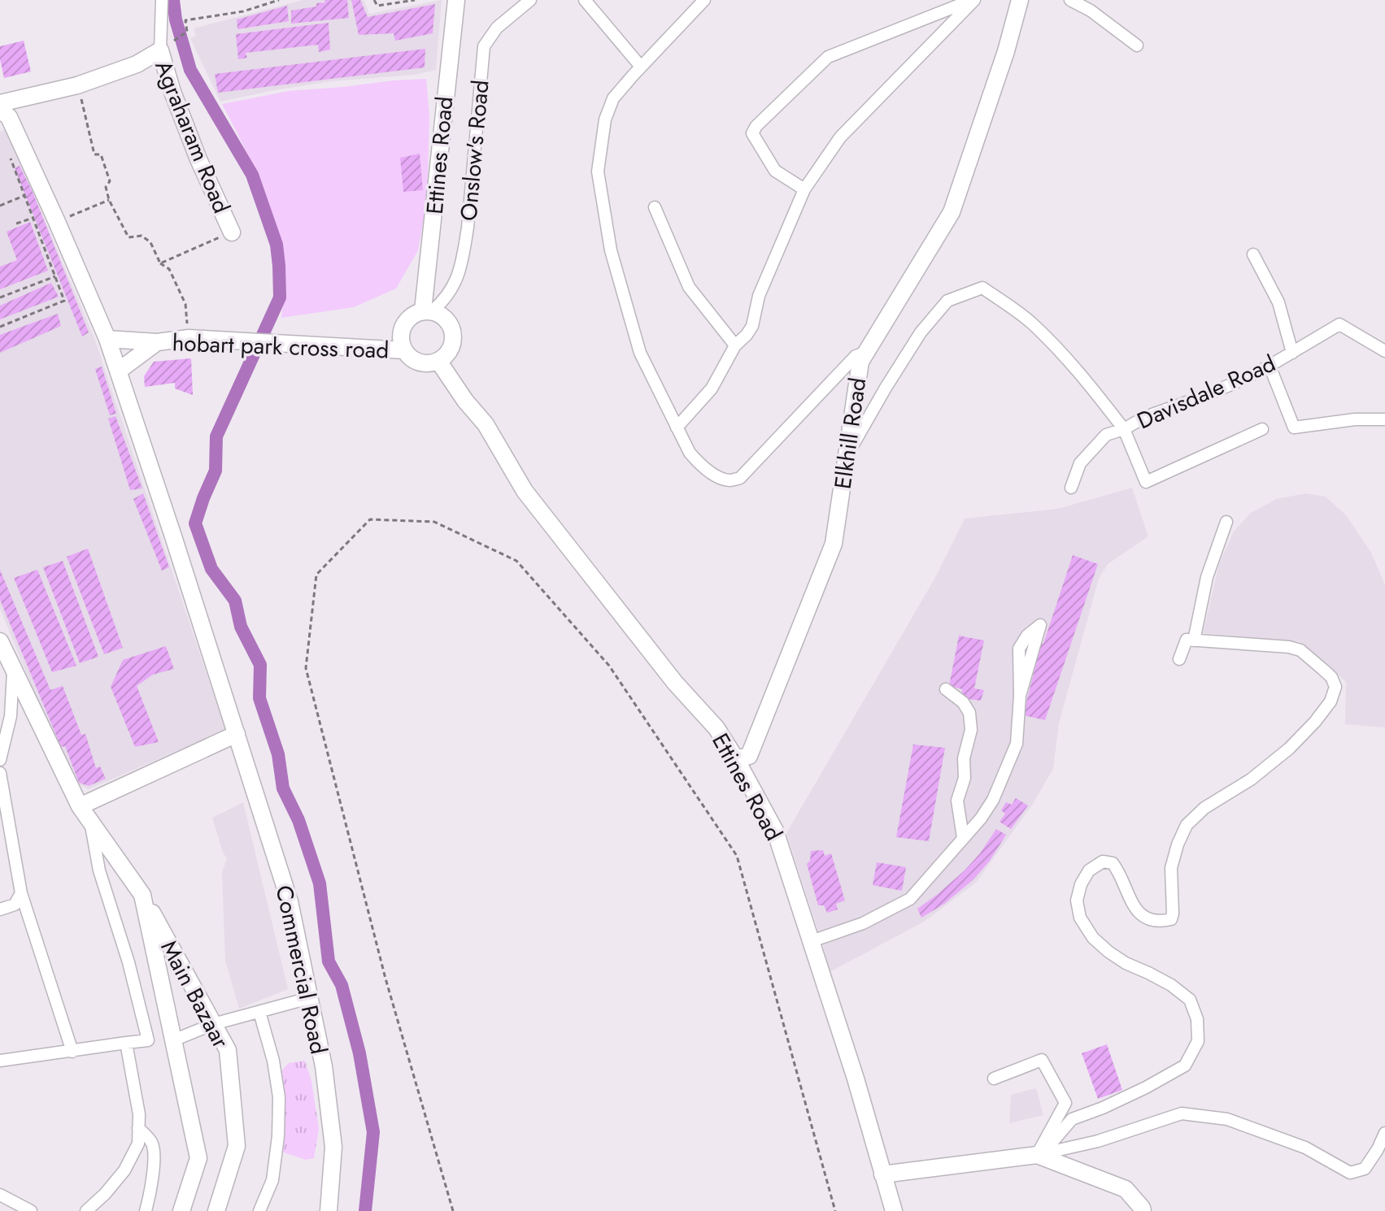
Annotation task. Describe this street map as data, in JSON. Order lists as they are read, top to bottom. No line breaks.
{"streets":{"street":["Agraharam Road","Onslow's Road","Ettines Road","hobart park cross road","Davisdale Road","Elkhill Road","Commercial Road","Main Bazaar"]},"crossings":[["Onslow's Road","Ettines Road"],["Onslow's Road","hobart park cross road"],["Ettines Road","hobart park cross road"],["Ettines Road","Elkhill Road"],["hobart park cross road","Commercial Road"],["Davisdale Road","Elkhill Road"]]}
